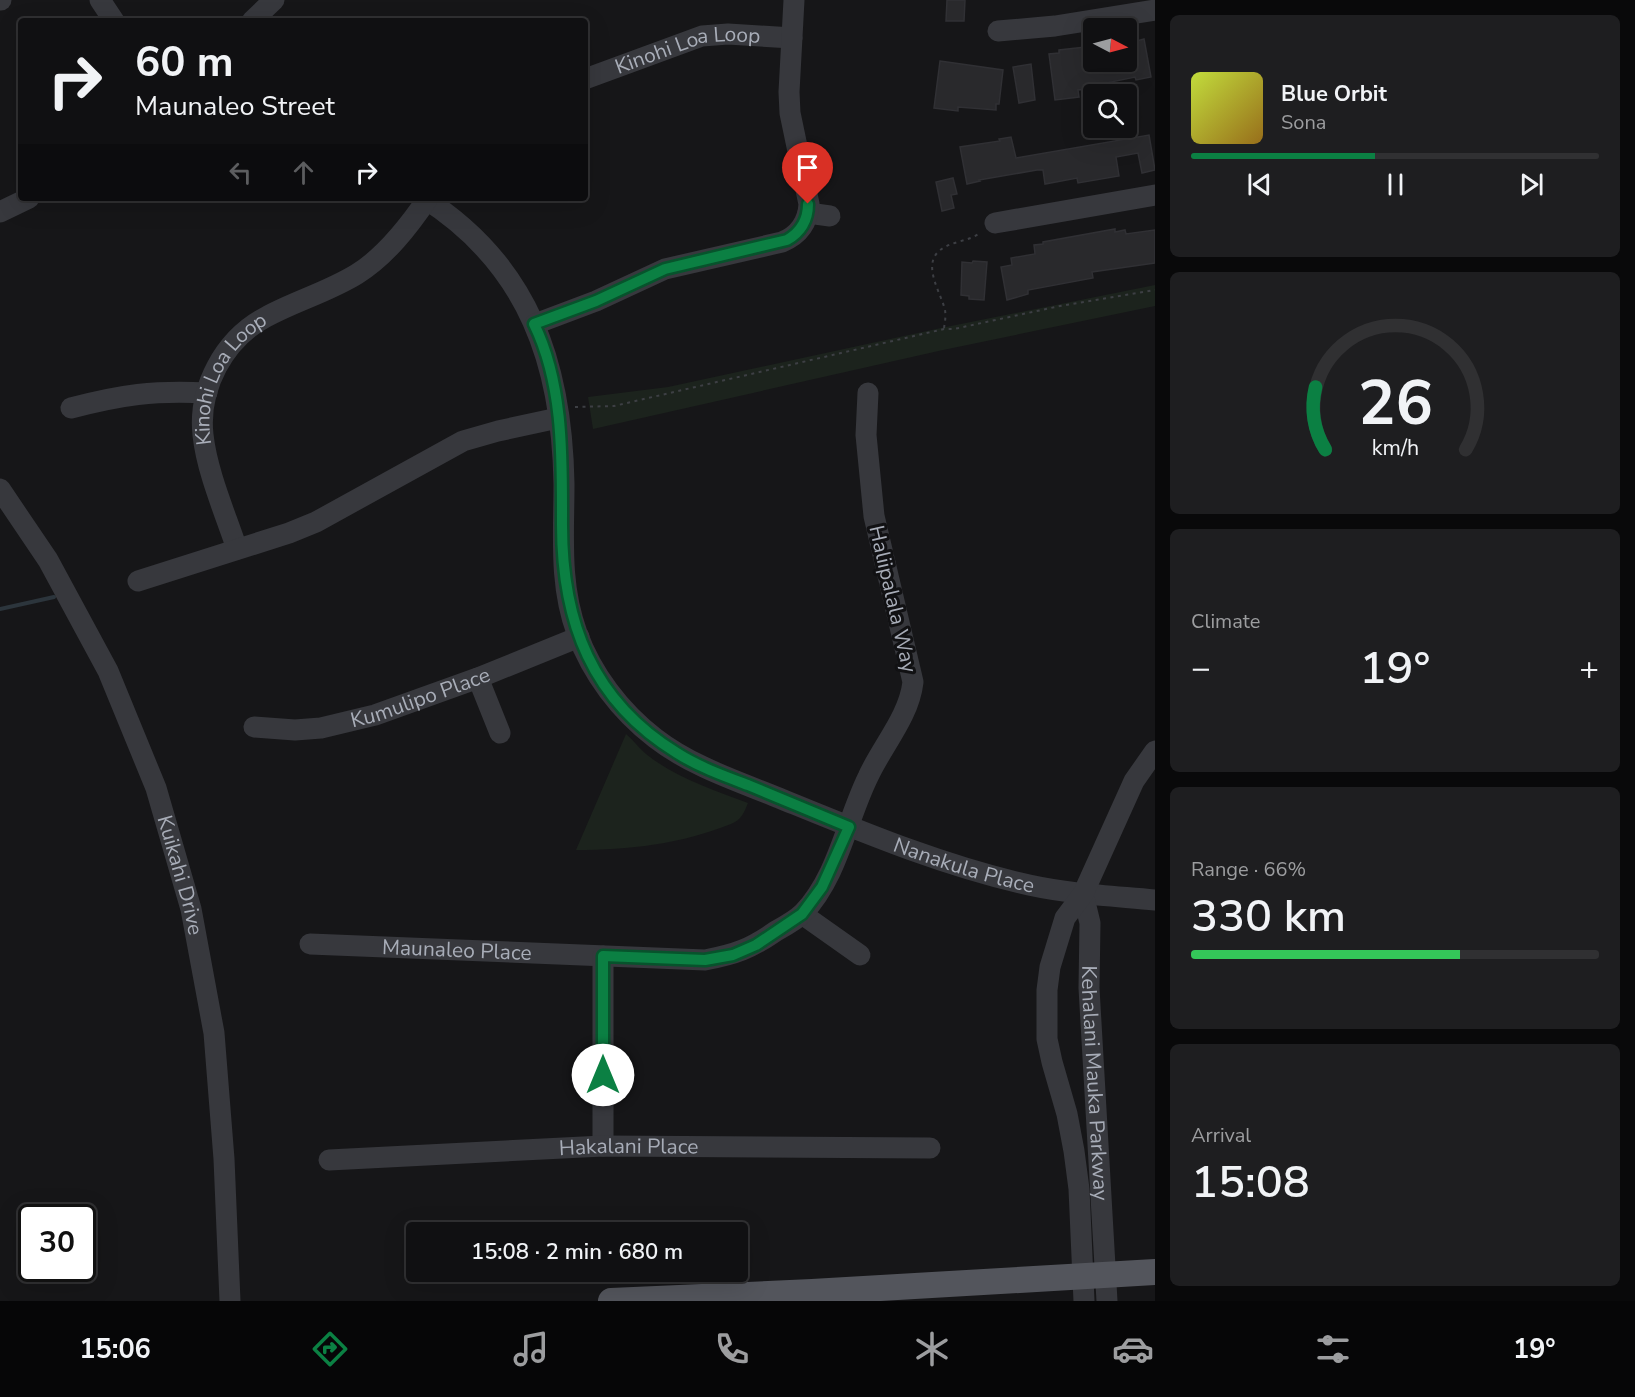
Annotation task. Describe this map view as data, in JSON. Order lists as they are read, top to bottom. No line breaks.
{"streets":{"street":["Kinohi Loa Loop","Haliipalala Way","Kumulipo Place","Nanakula Place","Kuikahi Drive","Maunaleo Place","Kehalani Mauka Parkway","Hakalani Place"]},"crossings":[["Haliipalala Way","Nanakula Place"],["Haliipalala Way","Maunaleo Place"],["Kumulipo Place","Nanakula Place"],["Nanakula Place","Kehalani Mauka Parkway"]],"north":"right","page":{"turn":["60 m","Maunaleo Street"],"song":["Blue Orbit","Sona"],"tile":["Climate",["Range · 66%","330 km"],["Arrival","15:08"]],"heat":["−","19°","+"],"limit":"30","trip":"15:08 · 2 min · 680 m","tabs":["15:06","19°"],"gauge":["26","km/h"]}}
